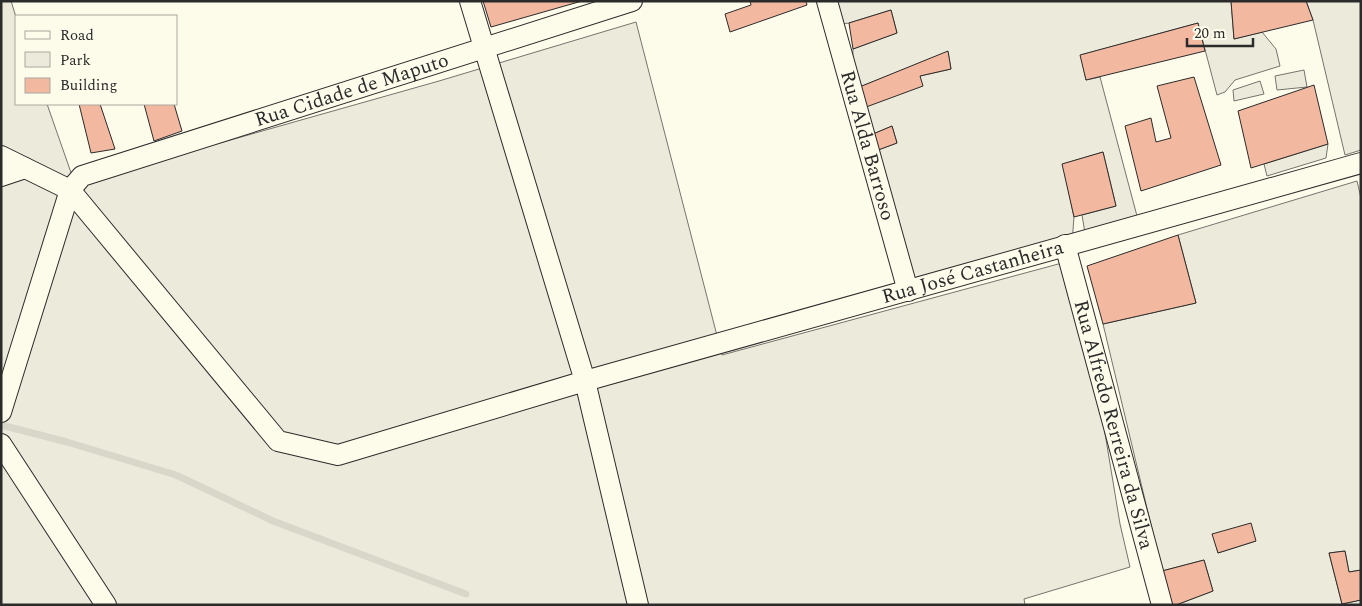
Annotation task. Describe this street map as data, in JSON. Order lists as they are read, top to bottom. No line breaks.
{"streets":{"street":["Rua Cidade de Maputo","Rua Alda Barroso","Rua José Castanheira","Rua Alfredo Rerreira da Silva"]},"crossings":[["Rua Cidade de Maputo","Rua José Castanheira"],["Rua Alda Barroso","Rua José Castanheira"],["Rua José Castanheira","Rua Alfredo Rerreira da Silva"]],"legend":["Road","Park","Building"],"scale_bar":"20 m"}
